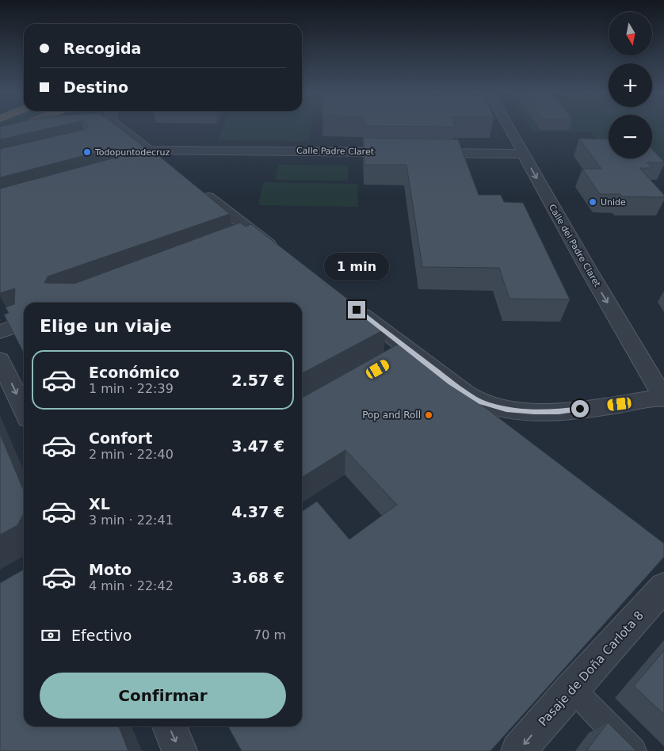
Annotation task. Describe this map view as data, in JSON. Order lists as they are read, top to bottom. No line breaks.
{"streets":{"street":["Calle Padre Claret","Calle del Padre Claret","Pasaje de Doña Carlota 8"]},"one_way":["Calle del Padre Claret","Pasaje de Doña Carlota 8"],"places":["Todopuntodecruz","Unide","Pop and Roll"],"north":"bottom","page":{"map_buttons":["+","−"],"banner":["Recogida","Destino"],"bubble":"1 min","heading":"Elige un viaje","list":[{"name":"Económico","note":"1 min · 22:39","value":"2.57 €"},{"name":"Confort","note":"2 min · 22:40","value":"3.47 €"},{"name":"XL","note":"3 min · 22:41","value":"4.37 €"},{"name":"Moto","note":"4 min · 22:42","value":"3.68 €"}],"pay":["Efectivo","70 m"],"buttons":"Confirmar"}}
